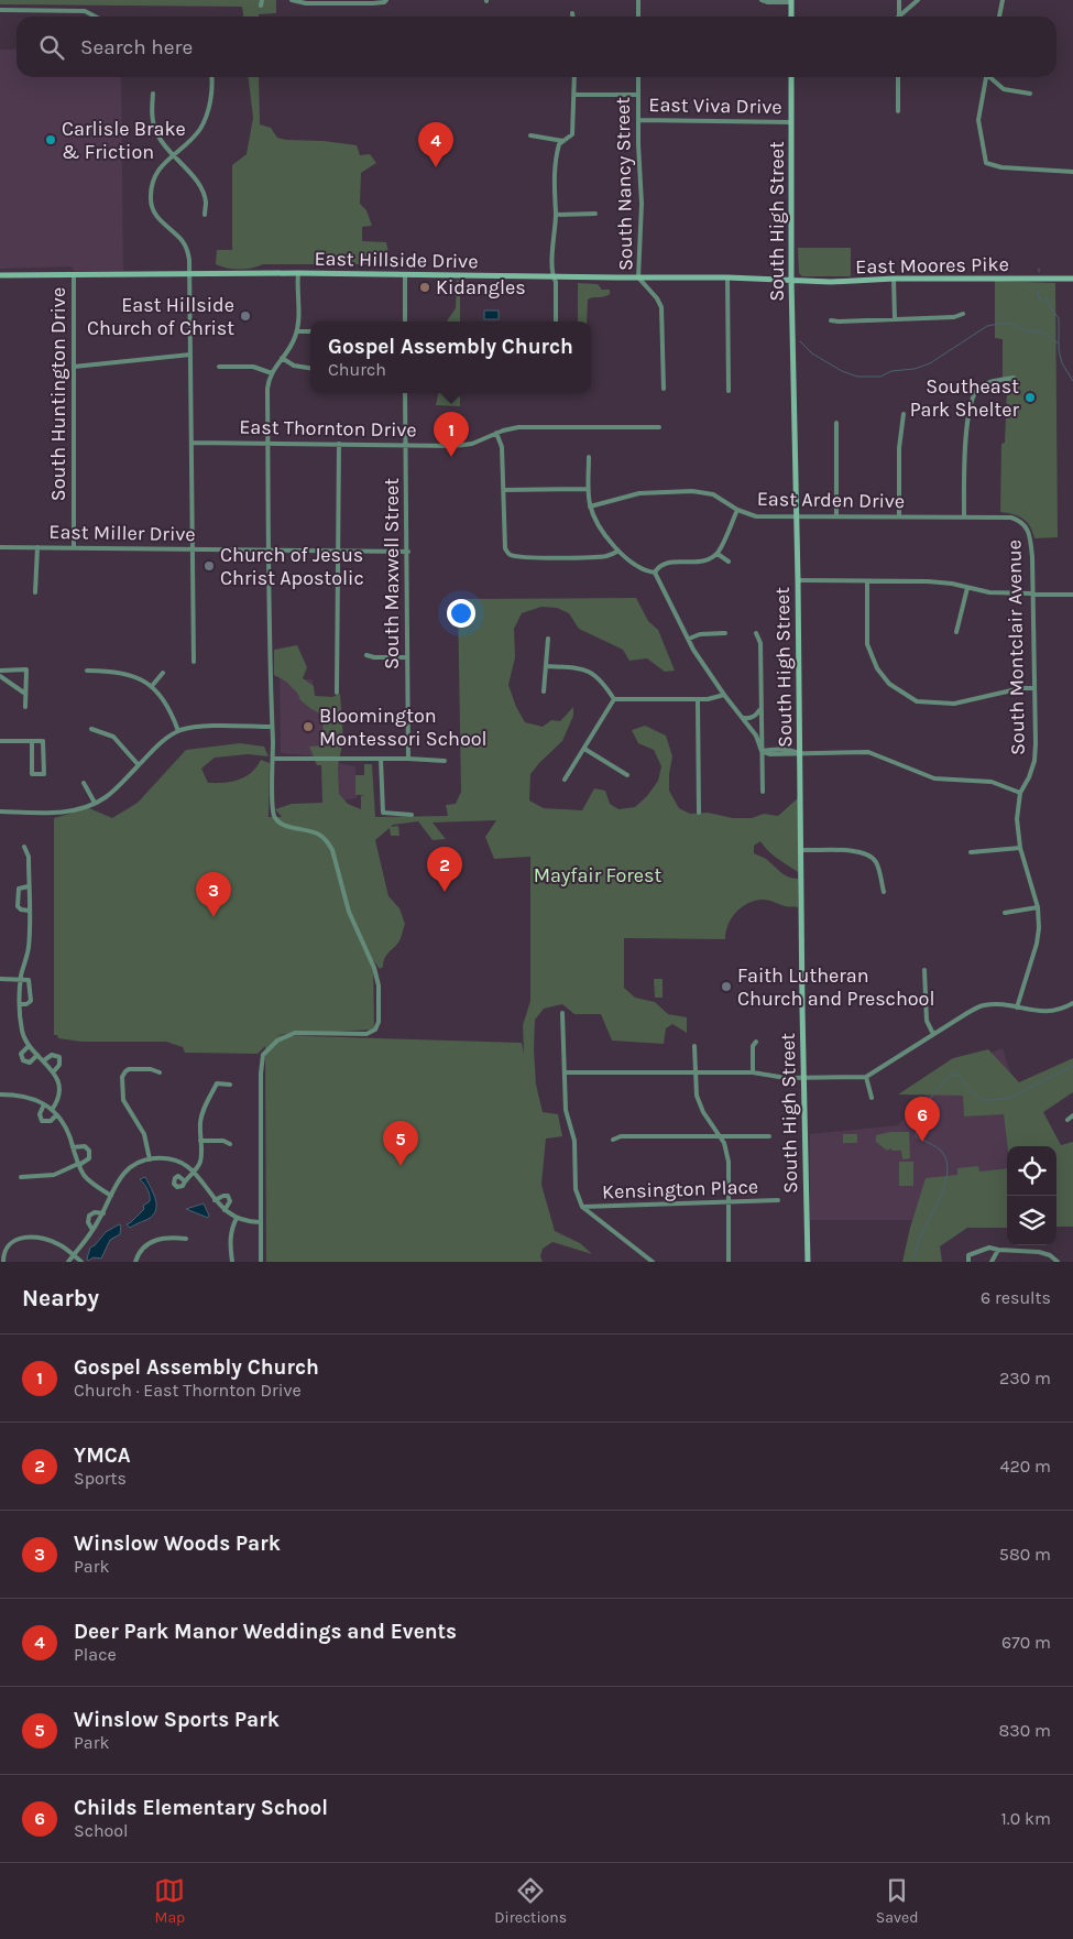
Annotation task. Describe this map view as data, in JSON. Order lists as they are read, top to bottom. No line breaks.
{"streets":{"street":["East Viva Drive","South Nancy Street","South High Street","East Hillside Drive","East Moores Pike","South Huntington Drive","East Thornton Drive","East Arden Drive","East Miller Drive","South Maxwell Street","South Montclair Avenue","Kensington Place"]},"crossings":[["East Viva Drive","South Nancy Street"],["East Viva Drive","South High Street"],["South Nancy Street","East Hillside Drive"],["South High Street","East Hillside Drive"],["South High Street","East Moores Pike"],["South High Street","East Arden Drive"],["East Hillside Drive","East Moores Pike"],["East Hillside Drive","South Huntington Drive"],["South Huntington Drive","East Miller Drive"],["East Thornton Drive","South Maxwell Street"],["East Arden Drive","South Montclair Avenue"],["East Miller Drive","South Maxwell Street"]],"parks":["Mayfair Forest"],"places":["Carlisle Brake & Friction","Kidangles","East Hillside Church of Christ","Southeast Park Shelter","Church of Jesus Christ Apostolic","Bloomington Montessori School","Faith Lutheran Church and Preschool"],"page":{"search":"Search here","pins":["4","1","2","3","6","5"],"popup":["Gospel Assembly Church","Church"],"heading":["Nearby","6 results"],"list":[{"mark":"1","name":"Gospel Assembly Church","note":"Church · East Thornton Drive","value":"230 m"},{"mark":"2","name":"YMCA","note":"Sports","value":"420 m"},{"mark":"3","name":"Winslow Woods Park","note":"Park","value":"580 m"},{"mark":"4","name":"Deer Park Manor Weddings and Events","note":"Place","value":"670 m"},{"mark":"5","name":"Winslow Sports Park","note":"Park","value":"830 m"},{"mark":"6","name":"Childs Elementary School","note":"School","value":"1.0 km"}],"nav":["Map","Directions","Saved"]}}
